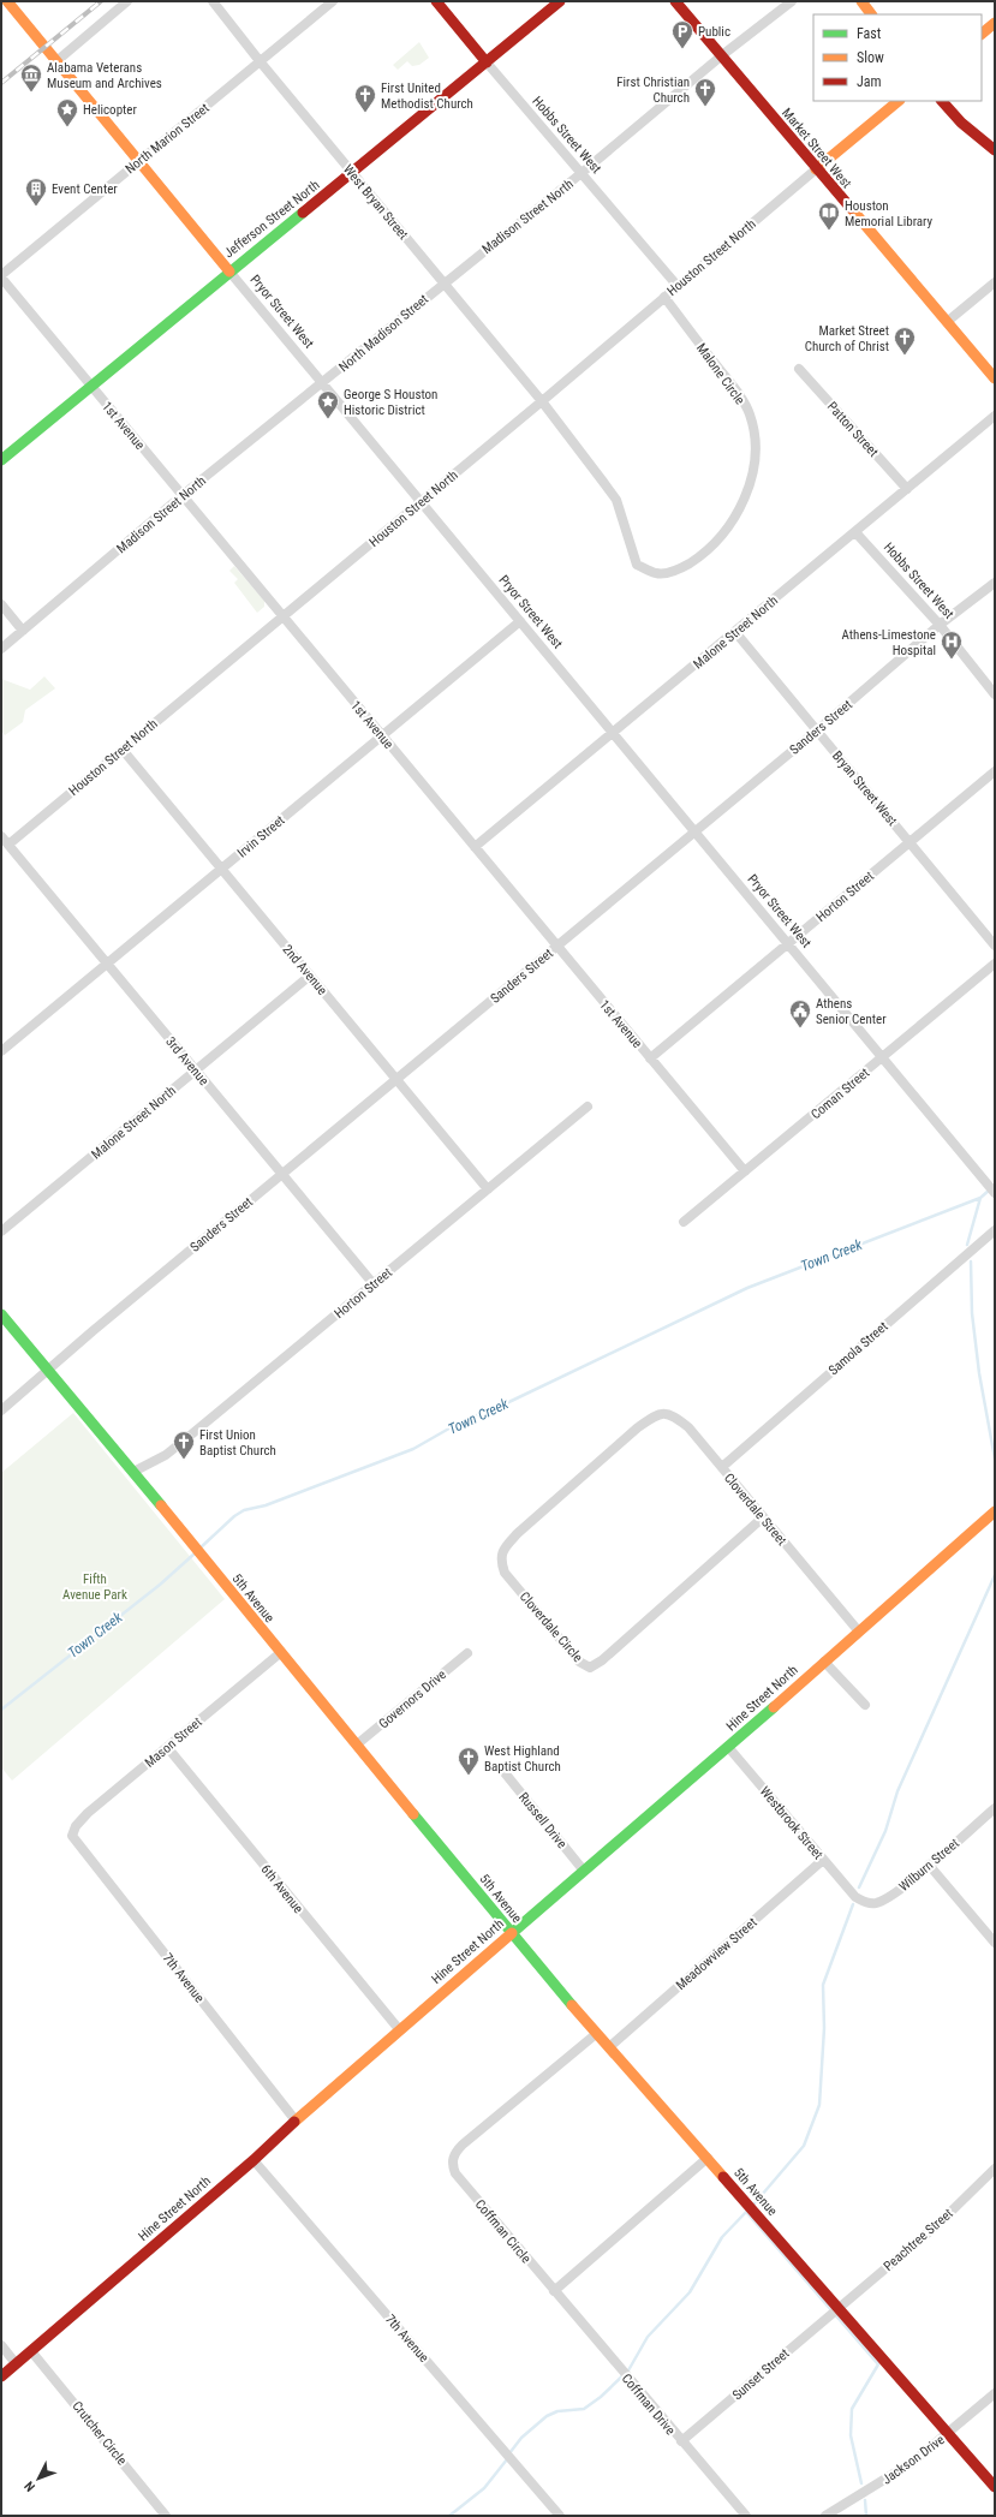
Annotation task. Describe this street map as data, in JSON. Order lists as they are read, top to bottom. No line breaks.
{"streets":{"street":["Hobbs Street West","North Marion Street","Market Street West","West Bryan Street","Madison Street North","Jefferson Street North","Houston Street North","Pryor Street West","North Madison Street","Malone Circle","1st Avenue","Patton Street","Malone Street North","Sanders Street","Bryan Street West","Irvin Street","Horton Street","2nd Avenue","3rd Avenue","Coman Street","Samola Street","Cloverdale Street","5th Avenue","Cloverdale Circle","Hine Street North","Governors Drive","Mason Street","Russell Drive","Westbrook Street","Wilburn Street","6th Avenue","Meadowview Street","7th Avenue","Coffman Circle","Peachtree Street","Sunset Street","Coffman Drive","Crutcher Circle","Jackson Drive"]},"crossings":[["Hobbs Street West","Madison Street North"],["Hobbs Street West","Jefferson Street North"],["Hobbs Street West","Houston Street North"],["Hobbs Street West","Malone Street North"],["Hobbs Street West","Sanders Street"],["North Marion Street","West Bryan Street"],["North Marion Street","Pryor Street West"],["North Marion Street","1st Avenue"],["Market Street West","Madison Street North"],["Market Street West","Houston Street North"],["West Bryan Street","Madison Street North"],["West Bryan Street","Jefferson Street North"],["West Bryan Street","Houston Street North"],["West Bryan Street","North Madison Street"],["West Bryan Street","Malone Circle"],["Madison Street North","Pryor Street West"],["Madison Street North","North Madison Street"],["Madison Street North","1st Avenue"],["Jefferson Street North","Pryor Street West"],["Jefferson Street North","1st Avenue"],["Houston Street North","Pryor Street West"],["Houston Street North","Malone Circle"],["Houston Street North","1st Avenue"],["Houston Street North","2nd Avenue"],["Houston Street North","3rd Avenue"],["Pryor Street West","North Madison Street"],["Pryor Street West","Malone Street North"],["Pryor Street West","Sanders Street"],["Pryor Street West","Irvin Street"],["Pryor Street West","Horton Street"],["Pryor Street West","Coman Street"],["1st Avenue","Malone Street North"],["1st Avenue","Sanders Street"],["1st Avenue","Irvin Street"],["1st Avenue","Horton Street"],["1st Avenue","Coman Street"],["Patton Street","Malone Street North"],["Malone Street North","Bryan Street West"],["Malone Street North","2nd Avenue"],["Malone Street North","3rd Avenue"],["Sanders Street","Bryan Street West"],["Sanders Street","2nd Avenue"],["Sanders Street","3rd Avenue"],["Sanders Street","5th Avenue"],["Bryan Street West","Horton Street"],["Irvin Street","2nd Avenue"],["Irvin Street","3rd Avenue"],["Horton Street","2nd Avenue"],["Horton Street","3rd Avenue"],["Horton Street","5th Avenue"],["Samola Street","Cloverdale Street"],["Cloverdale Street","Cloverdale Circle"],["Cloverdale Street","Hine Street North"],["5th Avenue","Hine Street North"],["5th Avenue","Governors Drive"],["5th Avenue","Mason Street"],["5th Avenue","Meadowview Street"],["5th Avenue","Coffman Circle"],["5th Avenue","Peachtree Street"],["5th Avenue","Sunset Street"],["5th Avenue","Jackson Drive"],["Hine Street North","Russell Drive"],["Hine Street North","Westbrook Street"],["Hine Street North","6th Avenue"],["Hine Street North","7th Avenue"],["Hine Street North","Crutcher Circle"],["Mason Street","6th Avenue"],["Mason Street","7th Avenue"],["Westbrook Street","Wilburn Street"],["Westbrook Street","Meadowview Street"],["Coffman Circle","Coffman Drive"],["Peachtree Street","Sunset Street"],["Sunset Street","Coffman Drive"]],"water":["Town Creek"],"parks":["Fifth Avenue Park"],"places":{"parking":["Public"],"museum":["Alabama Veterans Museum and Archives"],"church":["First Christian Church","First United Methodist Church","Market Street Church of Christ","First Union Baptist Church","West Highland Baptist Church"],"place":["Helicopter","George S Houston Historic District"],"building":["Event Center"],"library":["Houston Memorial Library"],"hospital":["Athens-Limestone Hospital"],"public building":["Athens Senior Center"]},"legend":["Fast","Slow","Jam"],"north":"bottom left"}
